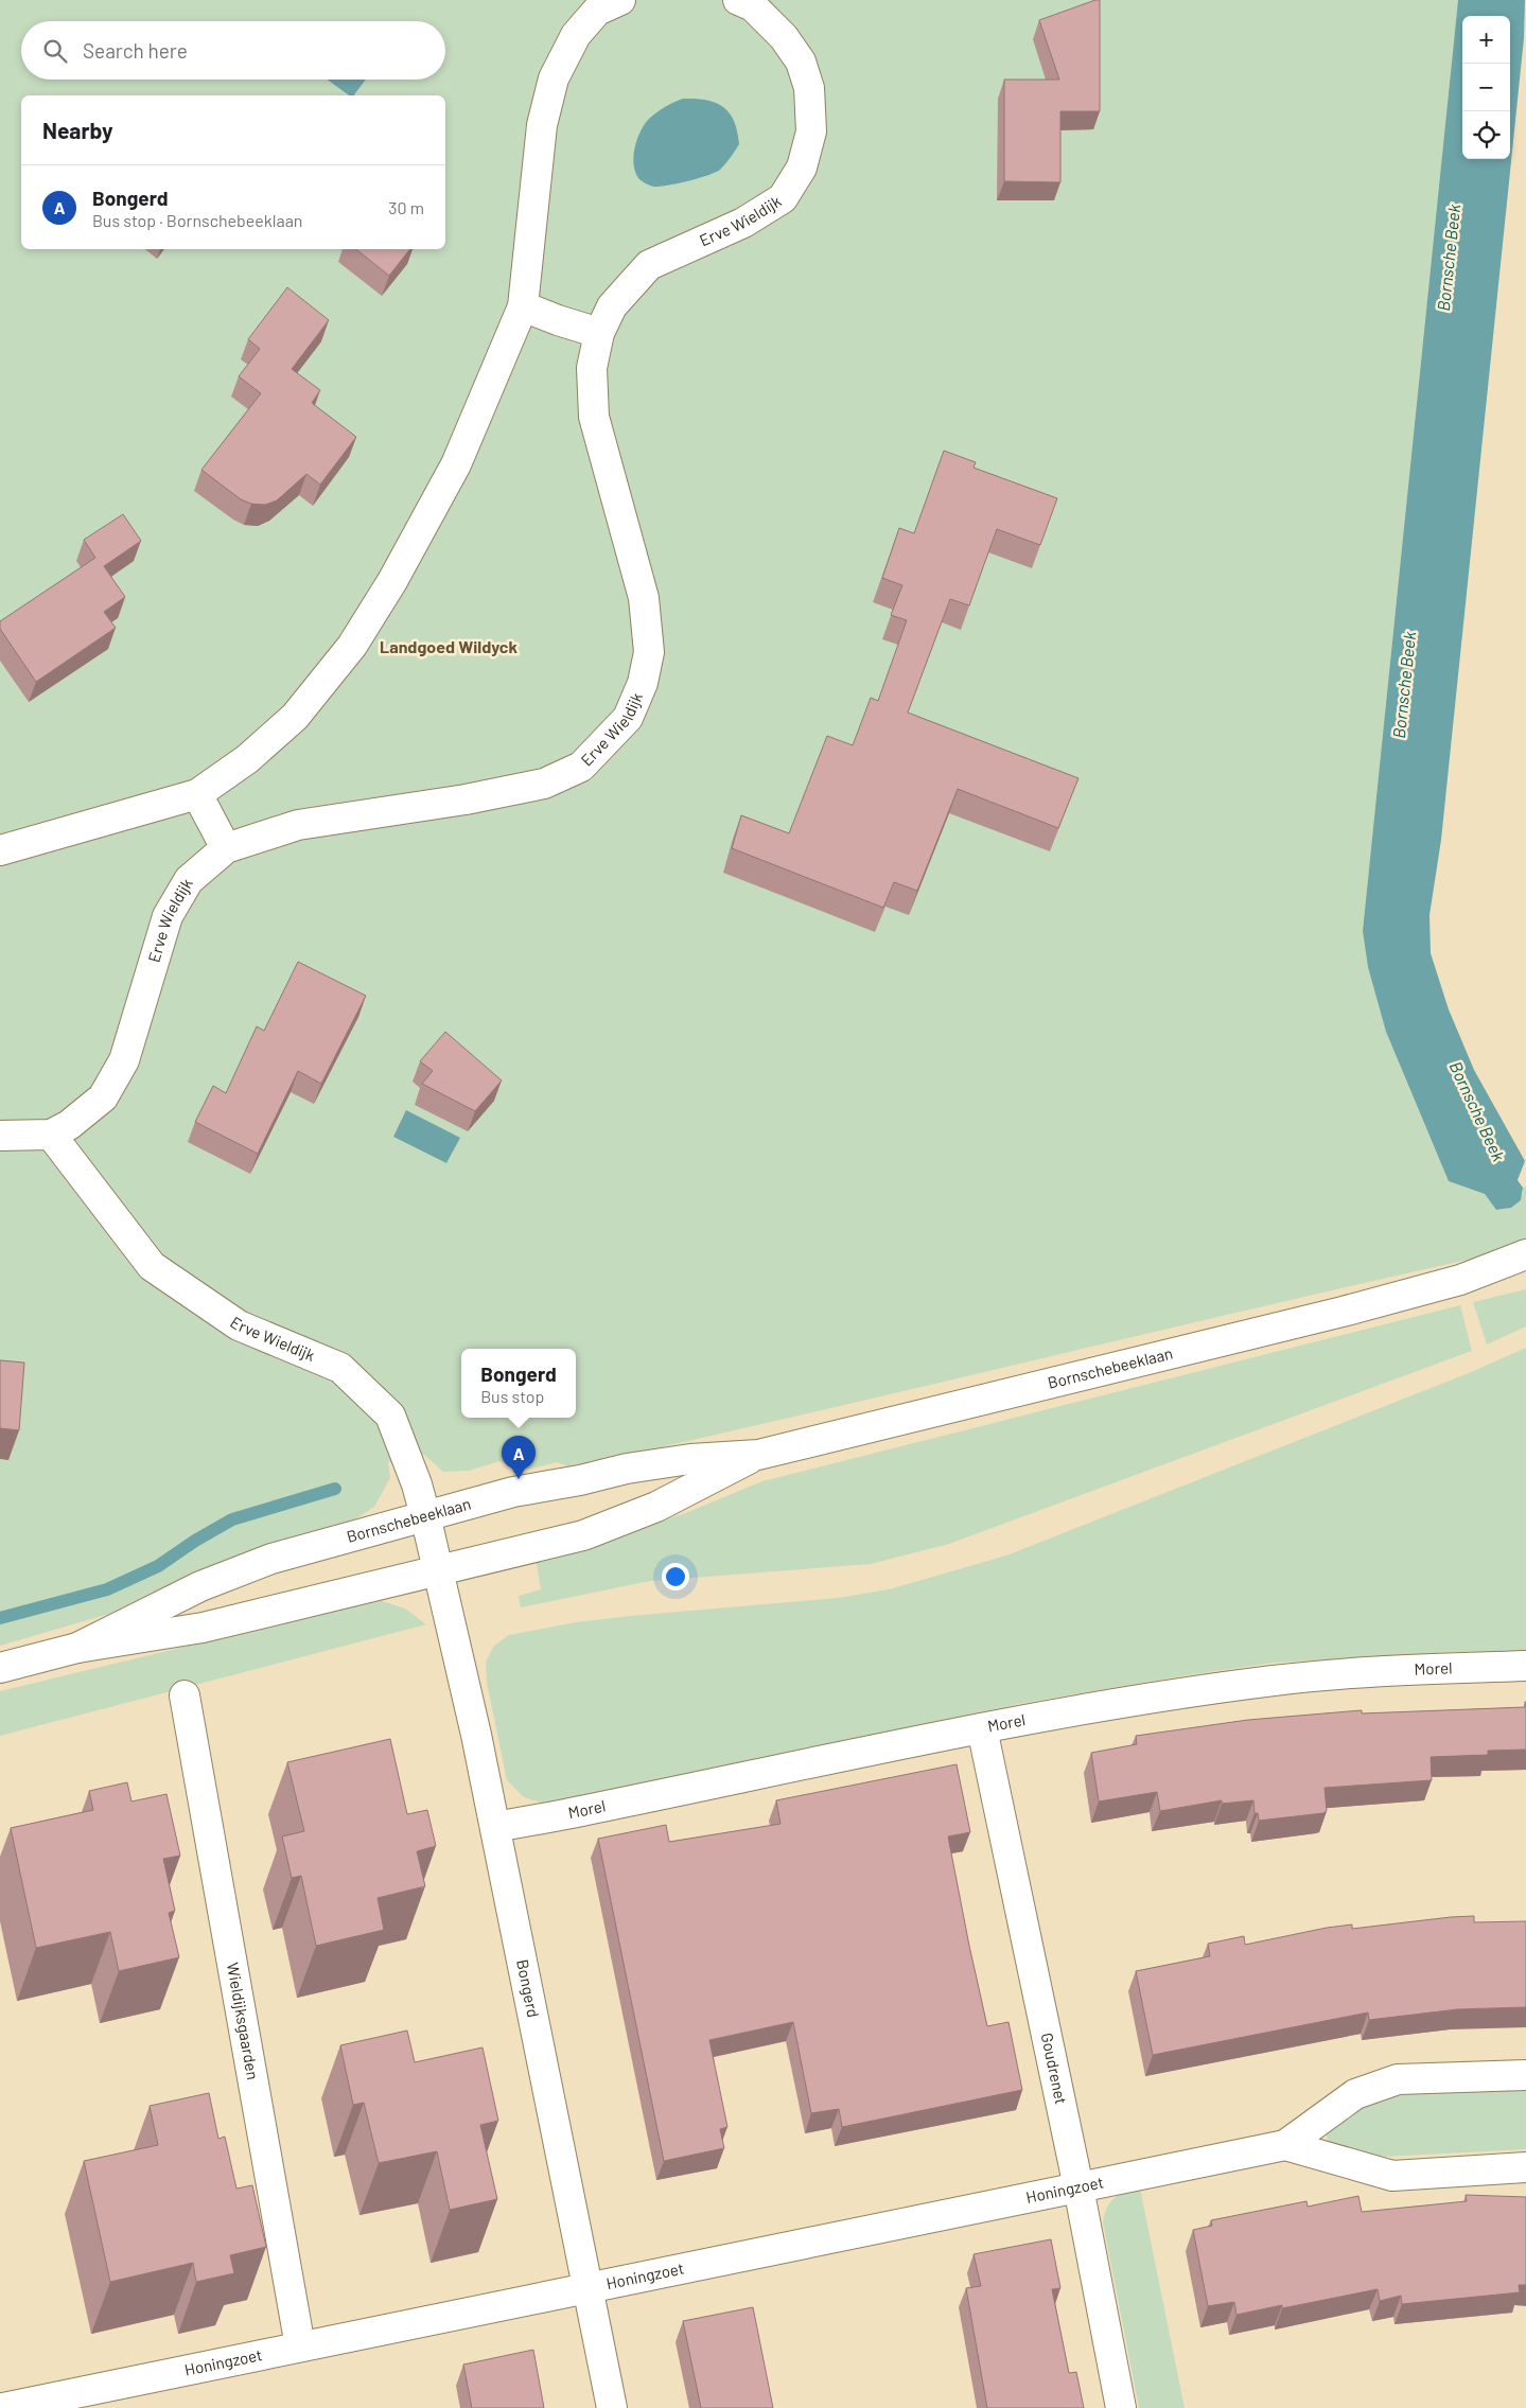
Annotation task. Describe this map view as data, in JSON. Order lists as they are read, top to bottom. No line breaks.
{"streets":{"street":["Erve Wieldijk","Bornschebeeklaan","Morel","Bongerd","Wieldijksgaarden","Goudrenet","Honingzoet"]},"crossings":[["Erve Wieldijk","Bornschebeeklaan"],["Erve Wieldijk","Bongerd"],["Bornschebeeklaan","Bongerd"],["Morel","Bongerd"],["Morel","Goudrenet"],["Bongerd","Honingzoet"],["Wieldijksgaarden","Honingzoet"],["Goudrenet","Honingzoet"]],"districts":["Landgoed Wildyck"],"water":["Bornsche Beek"],"page":{"map_buttons":["+","−"],"search":"Search here","heading":"Nearby","list":[{"mark":"A","name":"Bongerd","note":"Bus stop · Bornschebeeklaan","value":"30 m"}],"popup":["Bongerd","Bus stop"],"pins":"A"}}
